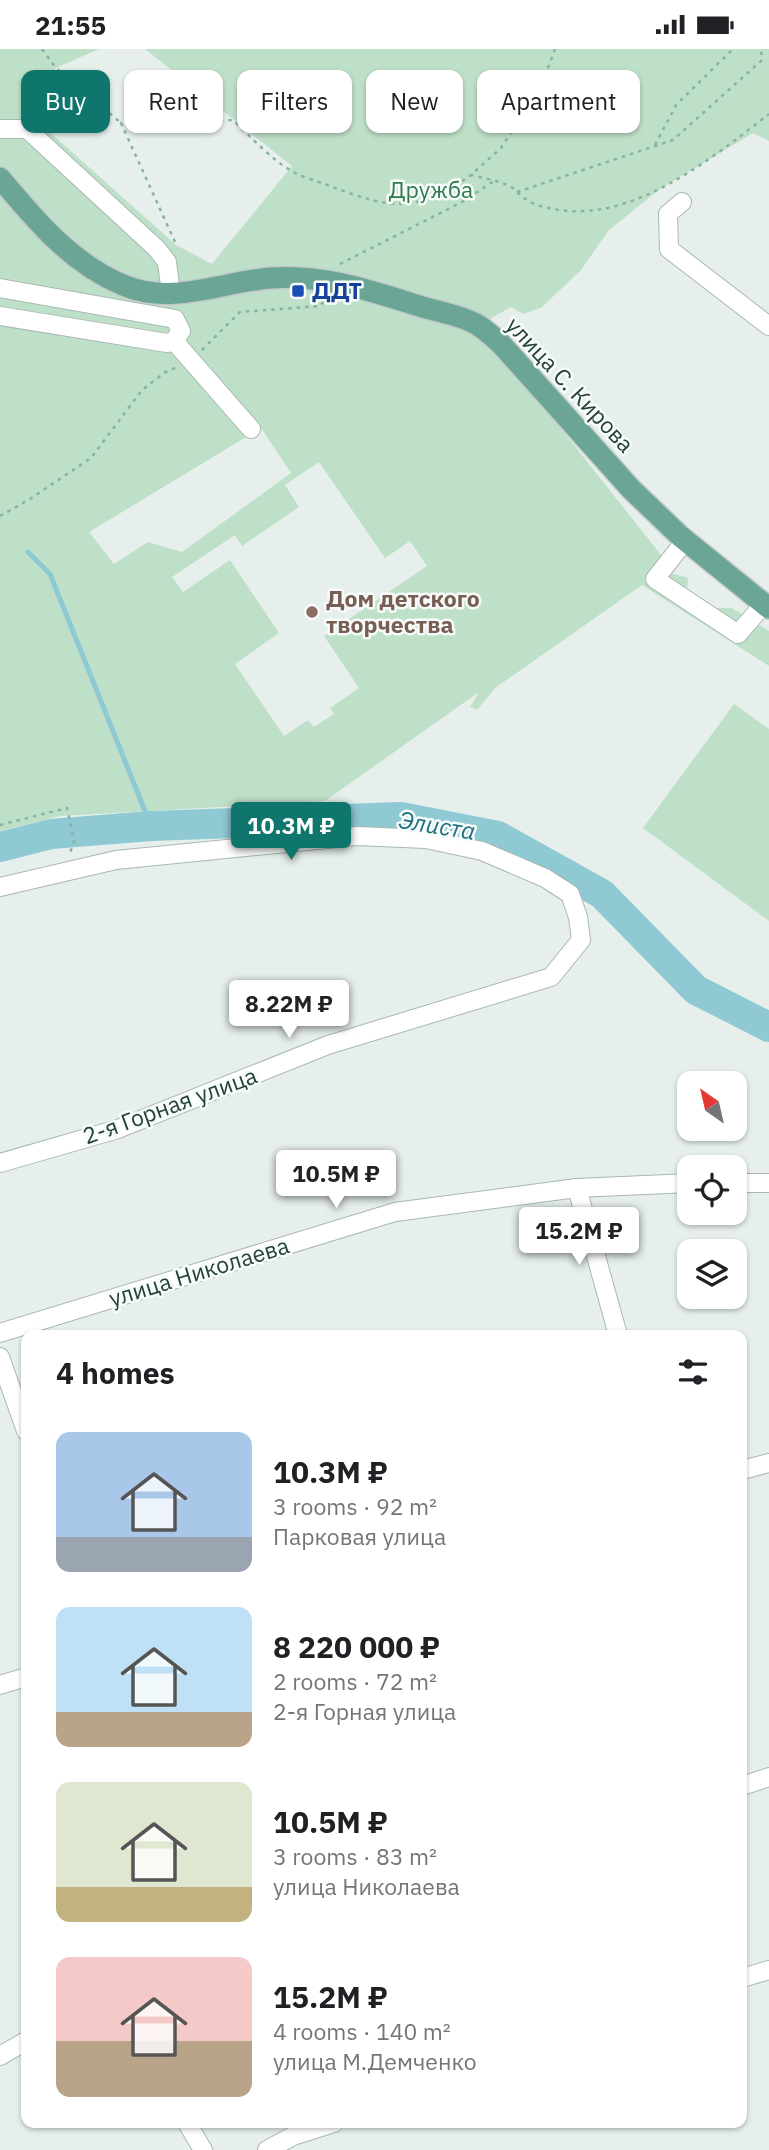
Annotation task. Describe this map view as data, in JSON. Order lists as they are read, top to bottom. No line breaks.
{"streets":{"main road":["улица С. Кирова"],"street":["2-я Горная улица","улица Николаева"]},"water":["Элиста"],"parks":["Дружба"],"places":{"transit":["ДДТ"],"other":["Дом детского творчества"]},"north":"top left","page":{"status":"21:55","chip":["Buy","Rent","Filters","New","Apartment"],"price":["10.3M ₽","8.22M ₽","10.5M ₽","15.2M ₽"],"heading":"4 homes","list":[{"name":"10.3M ₽","note":"3 rooms · 92 m² · Парковая улица"},{"name":"8 220 000 ₽","note":"2 rooms · 72 m² · 2-я Горная улица"},{"name":"10.5M ₽","note":"3 rooms · 83 m² · улица Николаева"},{"name":"15.2M ₽","note":"4 rooms · 140 m² · улица М.Демченко"}]}}
